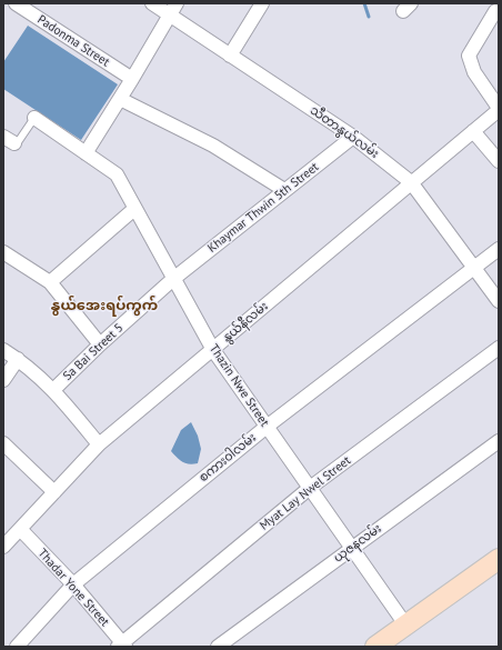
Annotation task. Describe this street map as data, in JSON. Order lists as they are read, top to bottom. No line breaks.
{"streets":{"street":["Padonma Street","သီတာနွယ်လမ်း","Khaymar Thwin 5th Street","နွယ်နီလမ်း","Sa Bai Street 5","Thazin Nwe Street","စကား၀ါလမ်း","Myat Lay Nwel Street","ယုဇနလမ်း","Thadar Yone Street"]},"crossings":[["သီတာနွယ်လမ်း","Khaymar Thwin 5th Street"],["သီတာနွယ်လမ်း","နွယ်နီလမ်း"],["သီတာနွယ်လမ်း","စကား၀ါလမ်း"],["Khaymar Thwin 5th Street","Sa Bai Street 5"],["Khaymar Thwin 5th Street","Thazin Nwe Street"],["နွယ်နီလမ်း","Sa Bai Street 5"],["နွယ်နီလမ်း","Thazin Nwe Street"],["နွယ်နီလမ်း","Thadar Yone Street"],["Sa Bai Street 5","Thazin Nwe Street"],["Thazin Nwe Street","စကား၀ါလမ်း"],["Thazin Nwe Street","Myat Lay Nwel Street"],["Thazin Nwe Street","ယုဇနလမ်း"],["စကား၀ါလမ်း","Thadar Yone Street"],["Myat Lay Nwel Street","Thadar Yone Street"]],"districts":["နွယ်အေးရပ်ကွက်"]}
